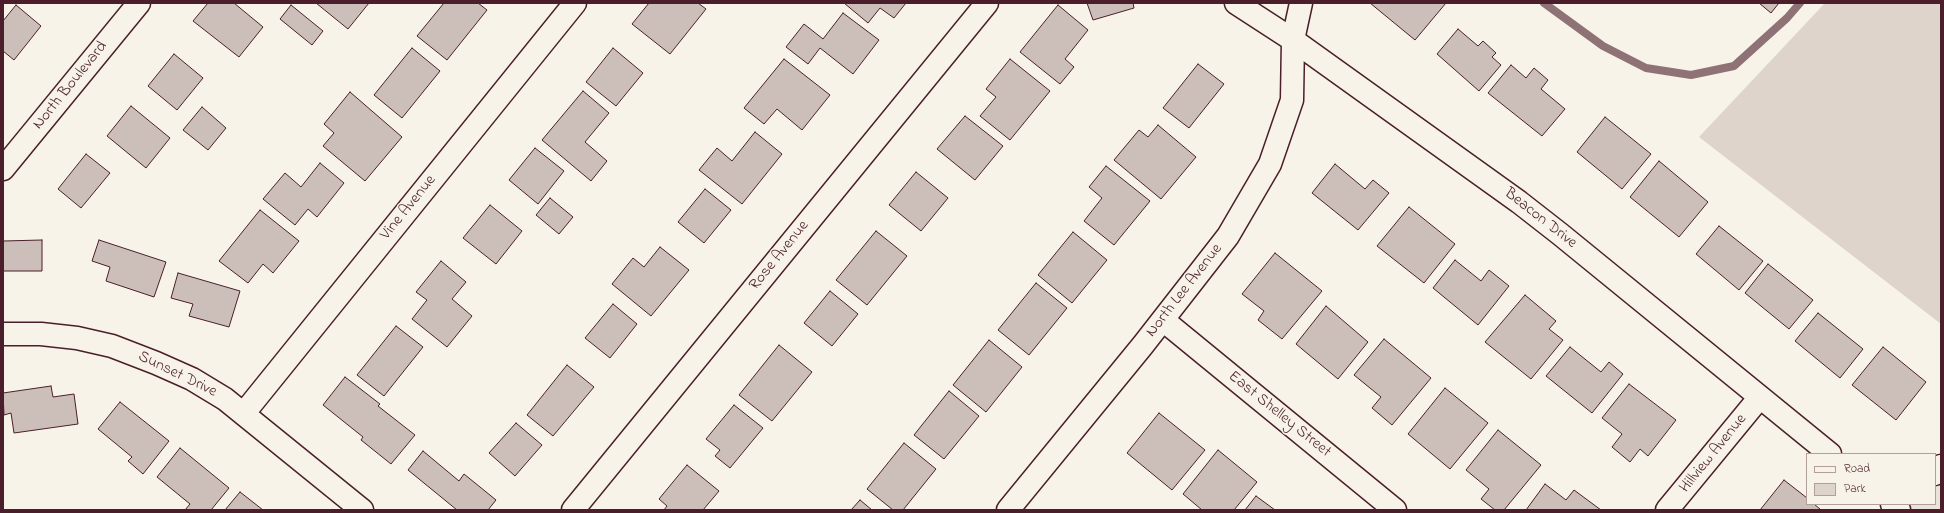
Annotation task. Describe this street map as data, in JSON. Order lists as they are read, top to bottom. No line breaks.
{"streets":{"street":["North Boulevard","Vine Avenue","Beacon Drive","Rose Avenue","North Lee Avenue","Sunset Drive","East Shelley Street","Hillview Avenue"]},"crossings":[["Vine Avenue","Sunset Drive"],["Beacon Drive","North Lee Avenue"],["Beacon Drive","Hillview Avenue"],["North Lee Avenue","East Shelley Street"]],"legend":["Road","Park"]}
